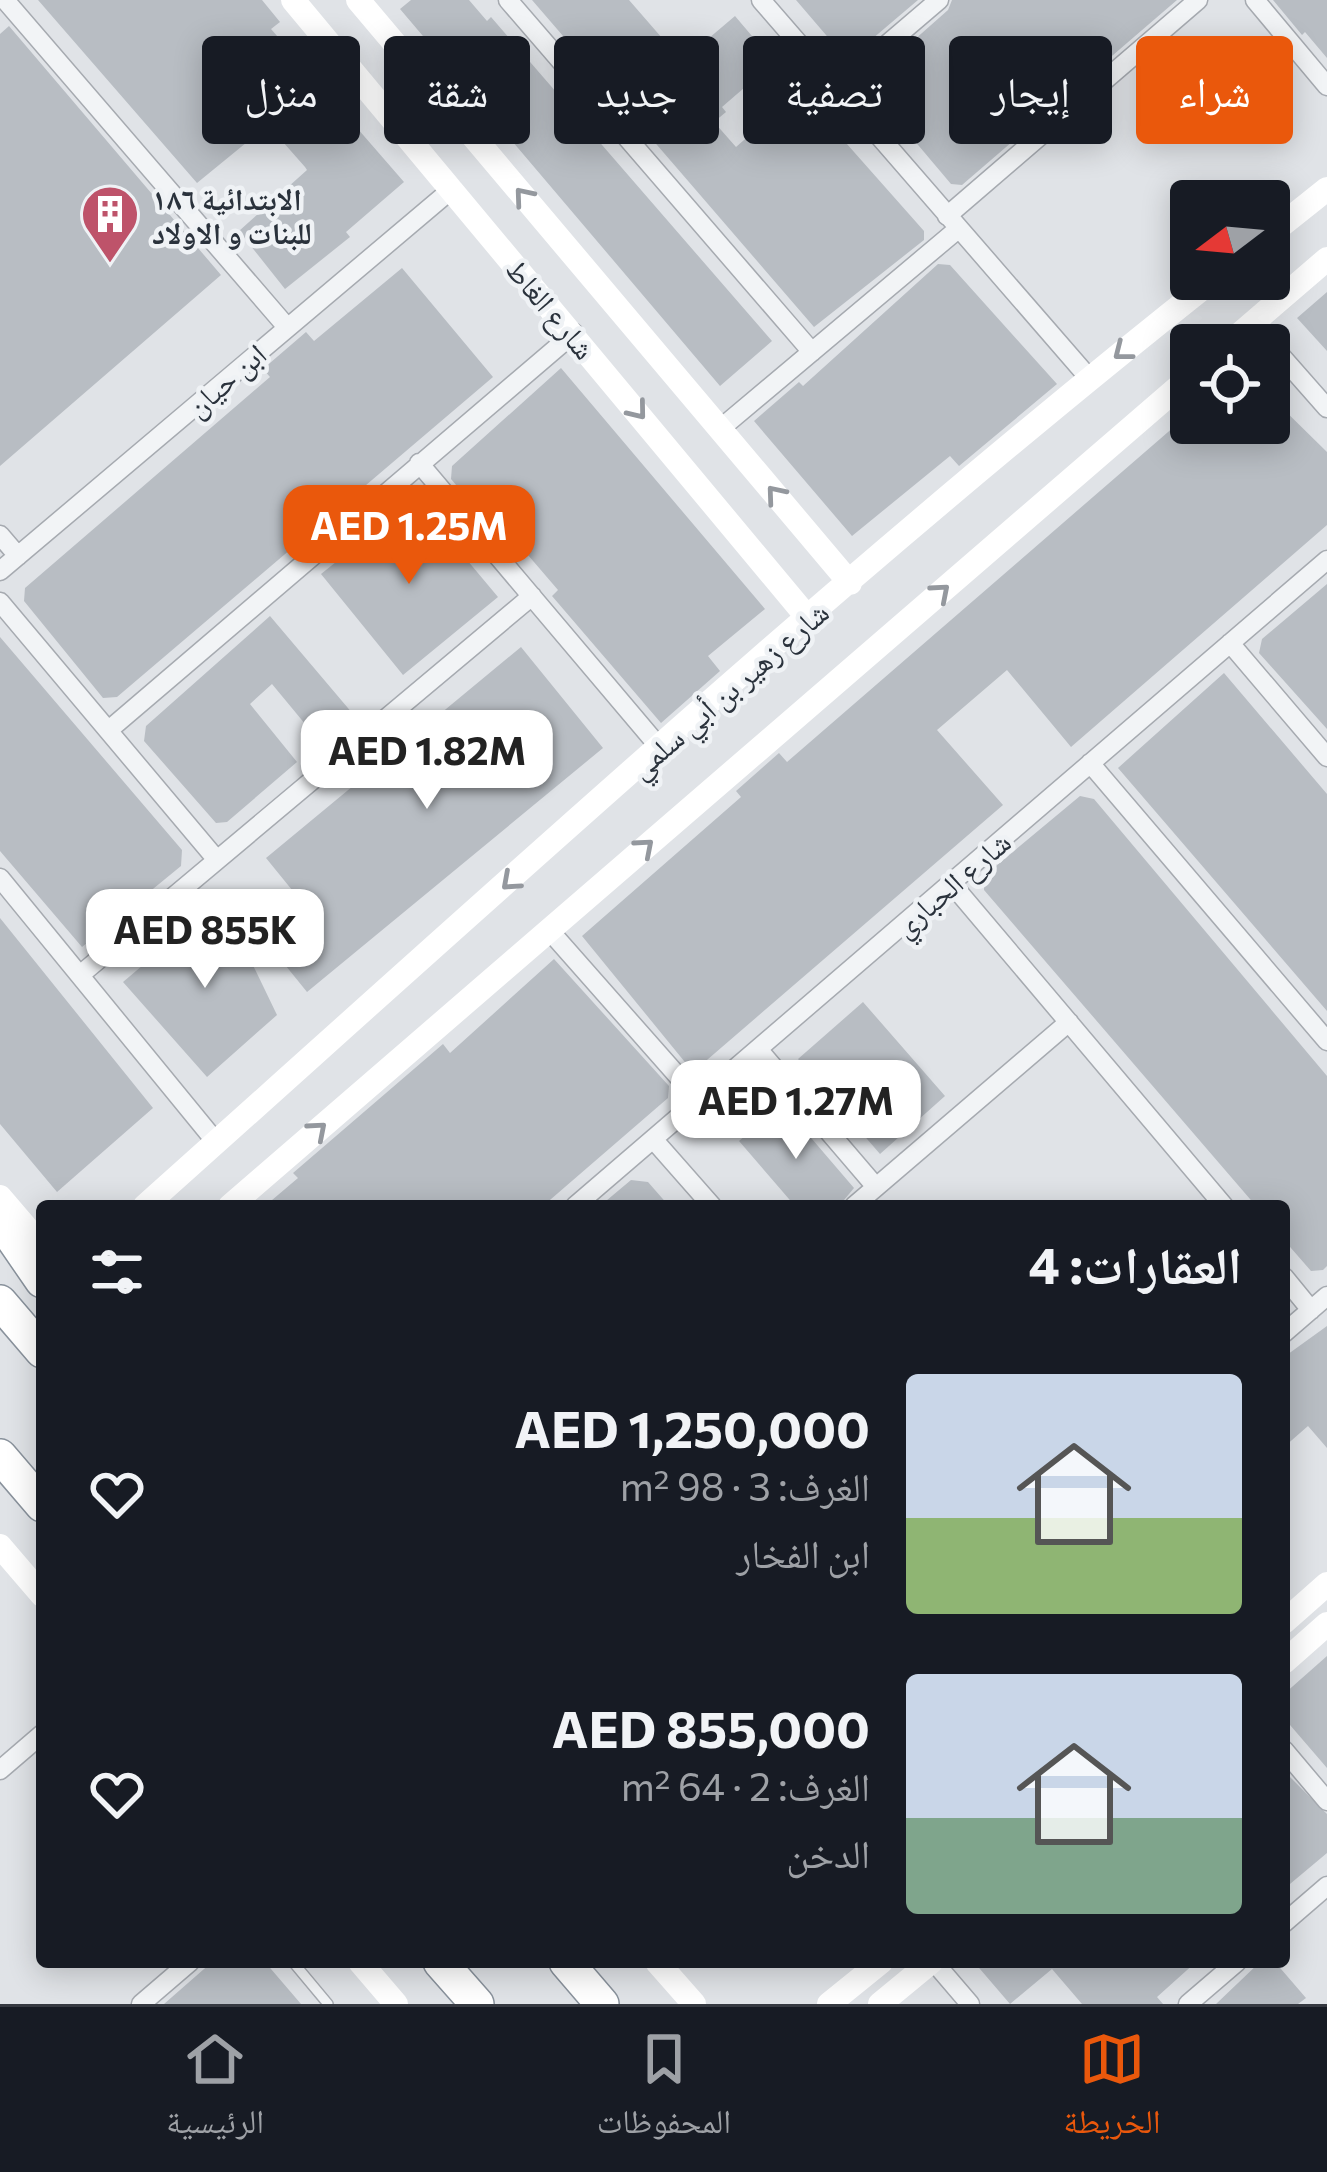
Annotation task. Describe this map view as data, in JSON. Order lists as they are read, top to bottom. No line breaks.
{"streets":{"street":["شارع الغاط","ابن حيان","شارع زهير بن أبي سلمي","شارع الحباري"]},"crossings":[["شارع الغاط","ابن حيان"],["شارع الغاط","شارع زهير بن أبي سلمي"]],"places":{"building":["الابتدائية ١٨٦ للبنات و الاولاد"]},"north":"left","page":{"chip":["شراء","إيجار","تصفية","جديد","شقة","منزل"],"price":["AED 1.25M","AED 1.82M","AED 855K","AED 1.27M"],"heading":"العقارات: 4","list":[{"name":"AED 1,250,000","note":"الغرف: 3 · 98 m² · ابن الفخار"},{"name":"AED 855,000","note":"الغرف: 2 · 64 m² · الدخن"}],"tabs":["الخريطة","المحفوظات","الرئيسية"]}}
